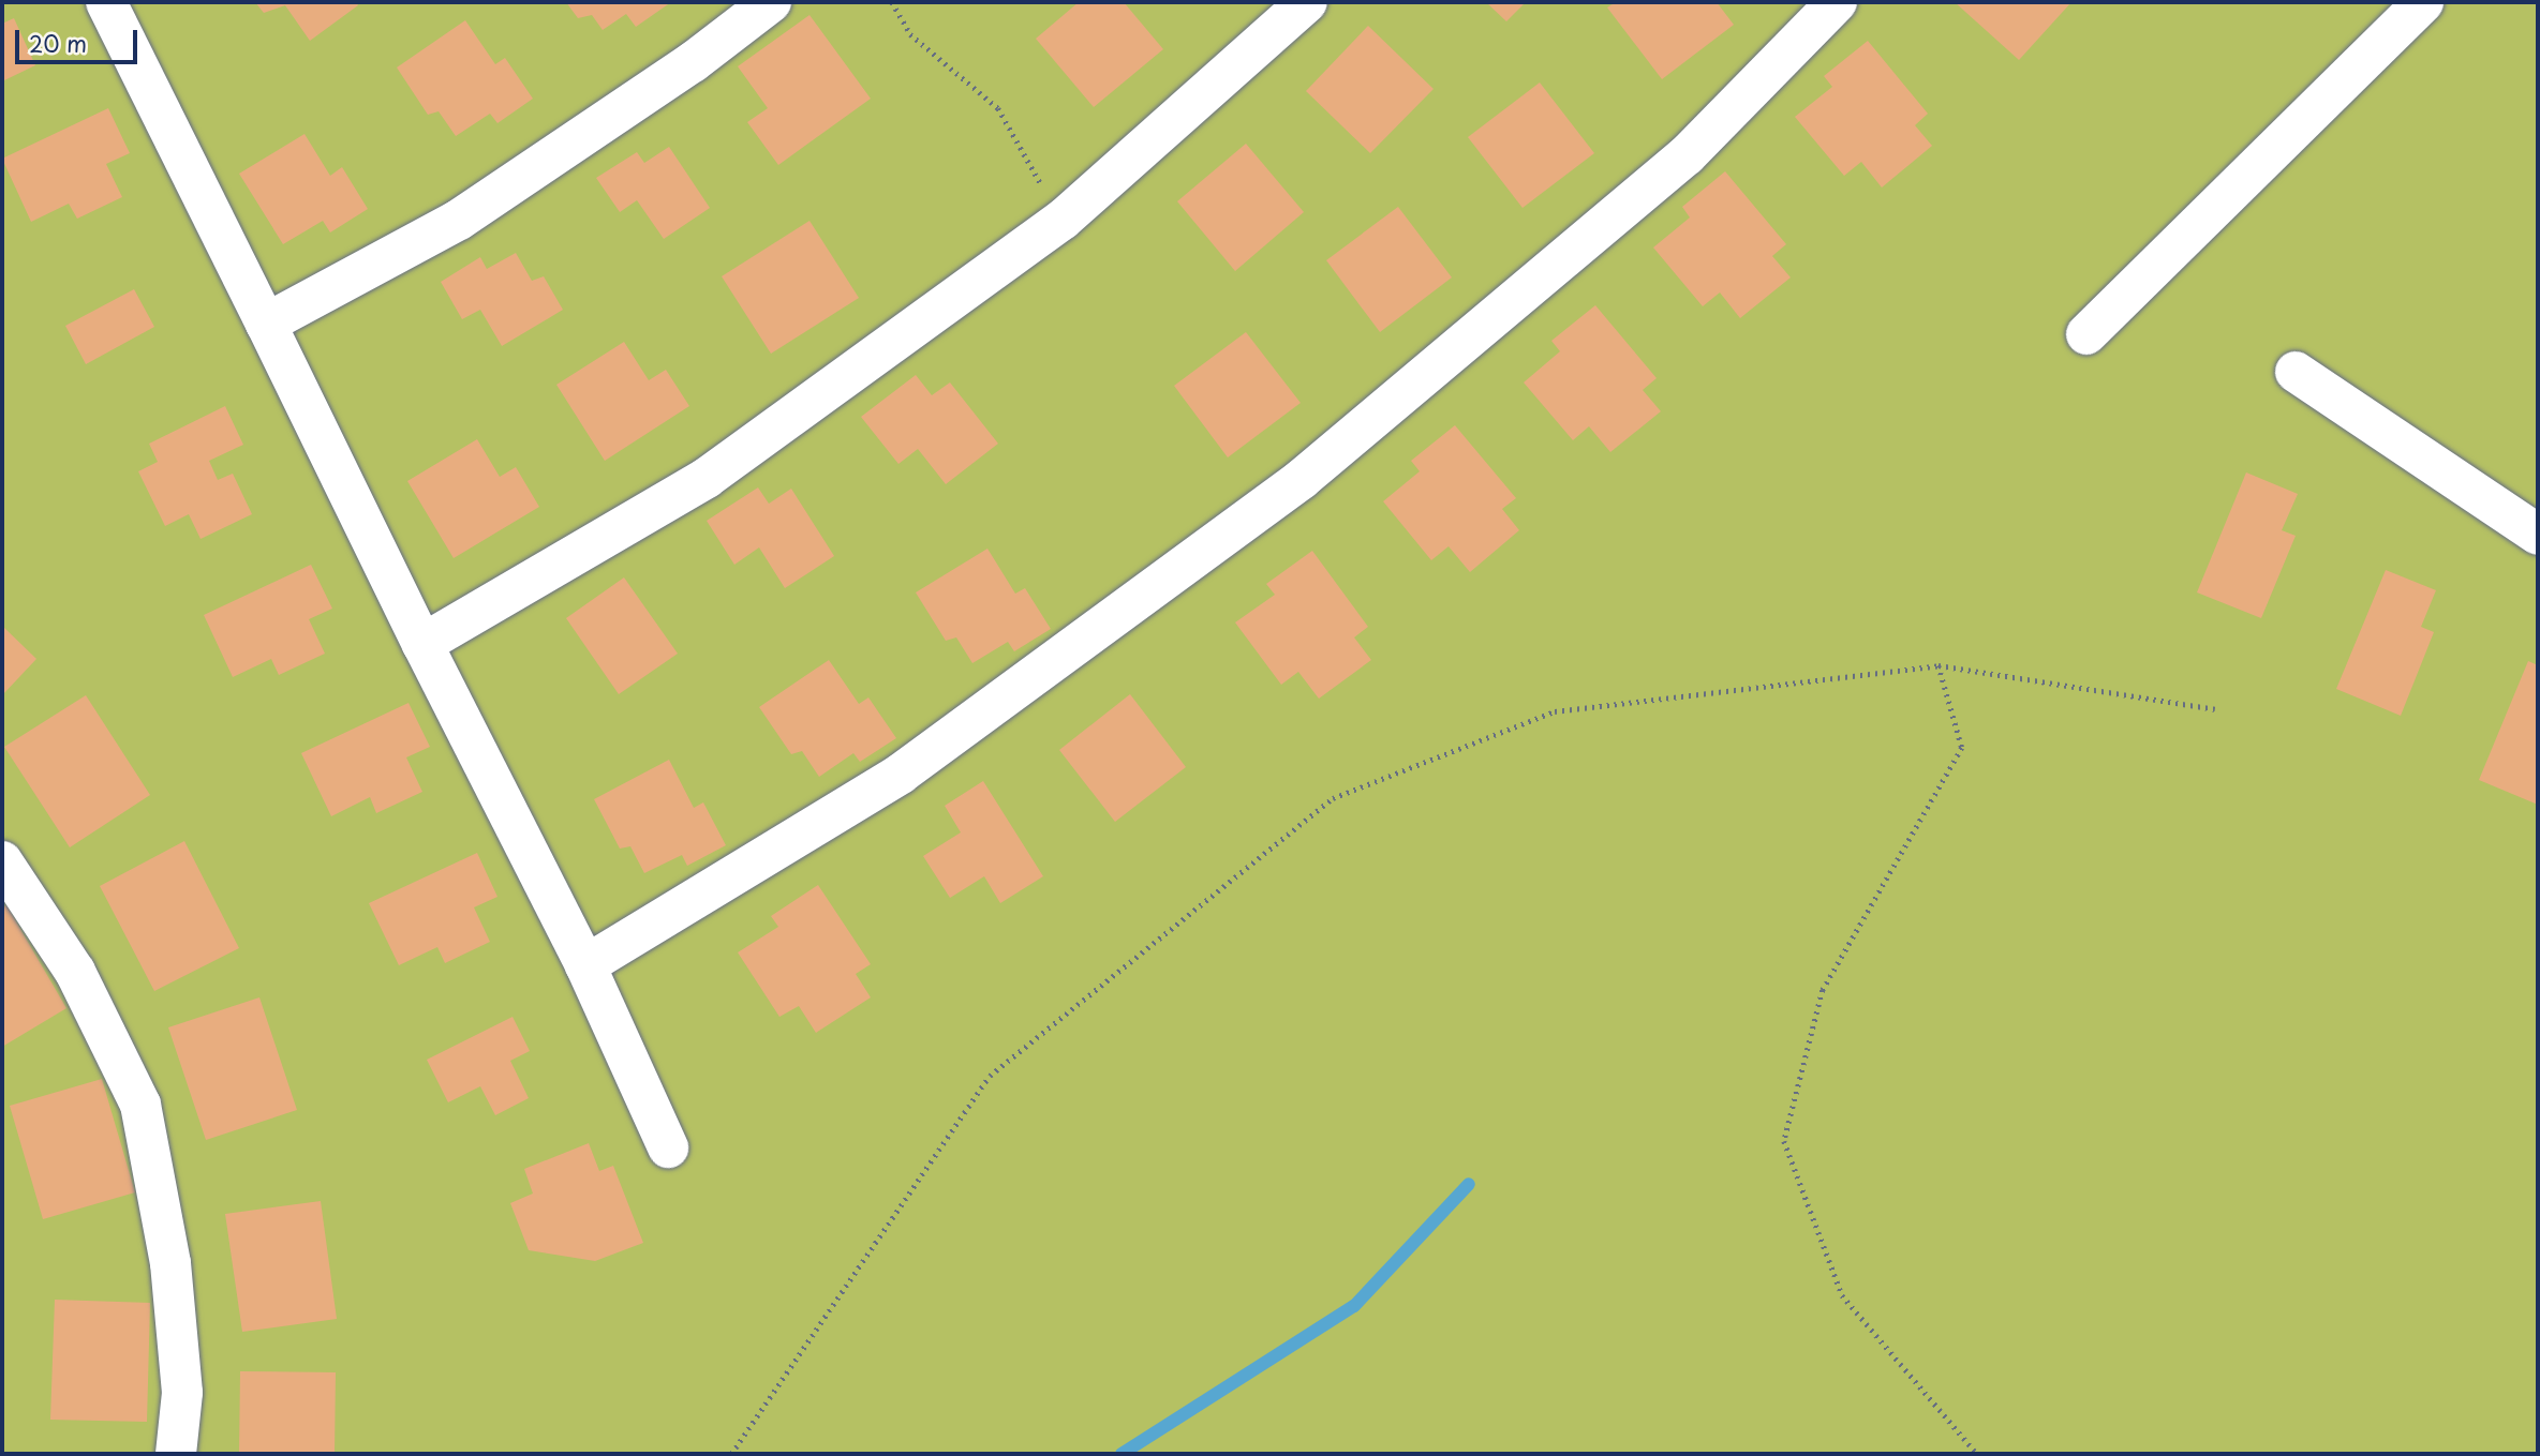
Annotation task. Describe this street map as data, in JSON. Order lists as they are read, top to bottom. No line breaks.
{"scale_bar":"20 m"}
